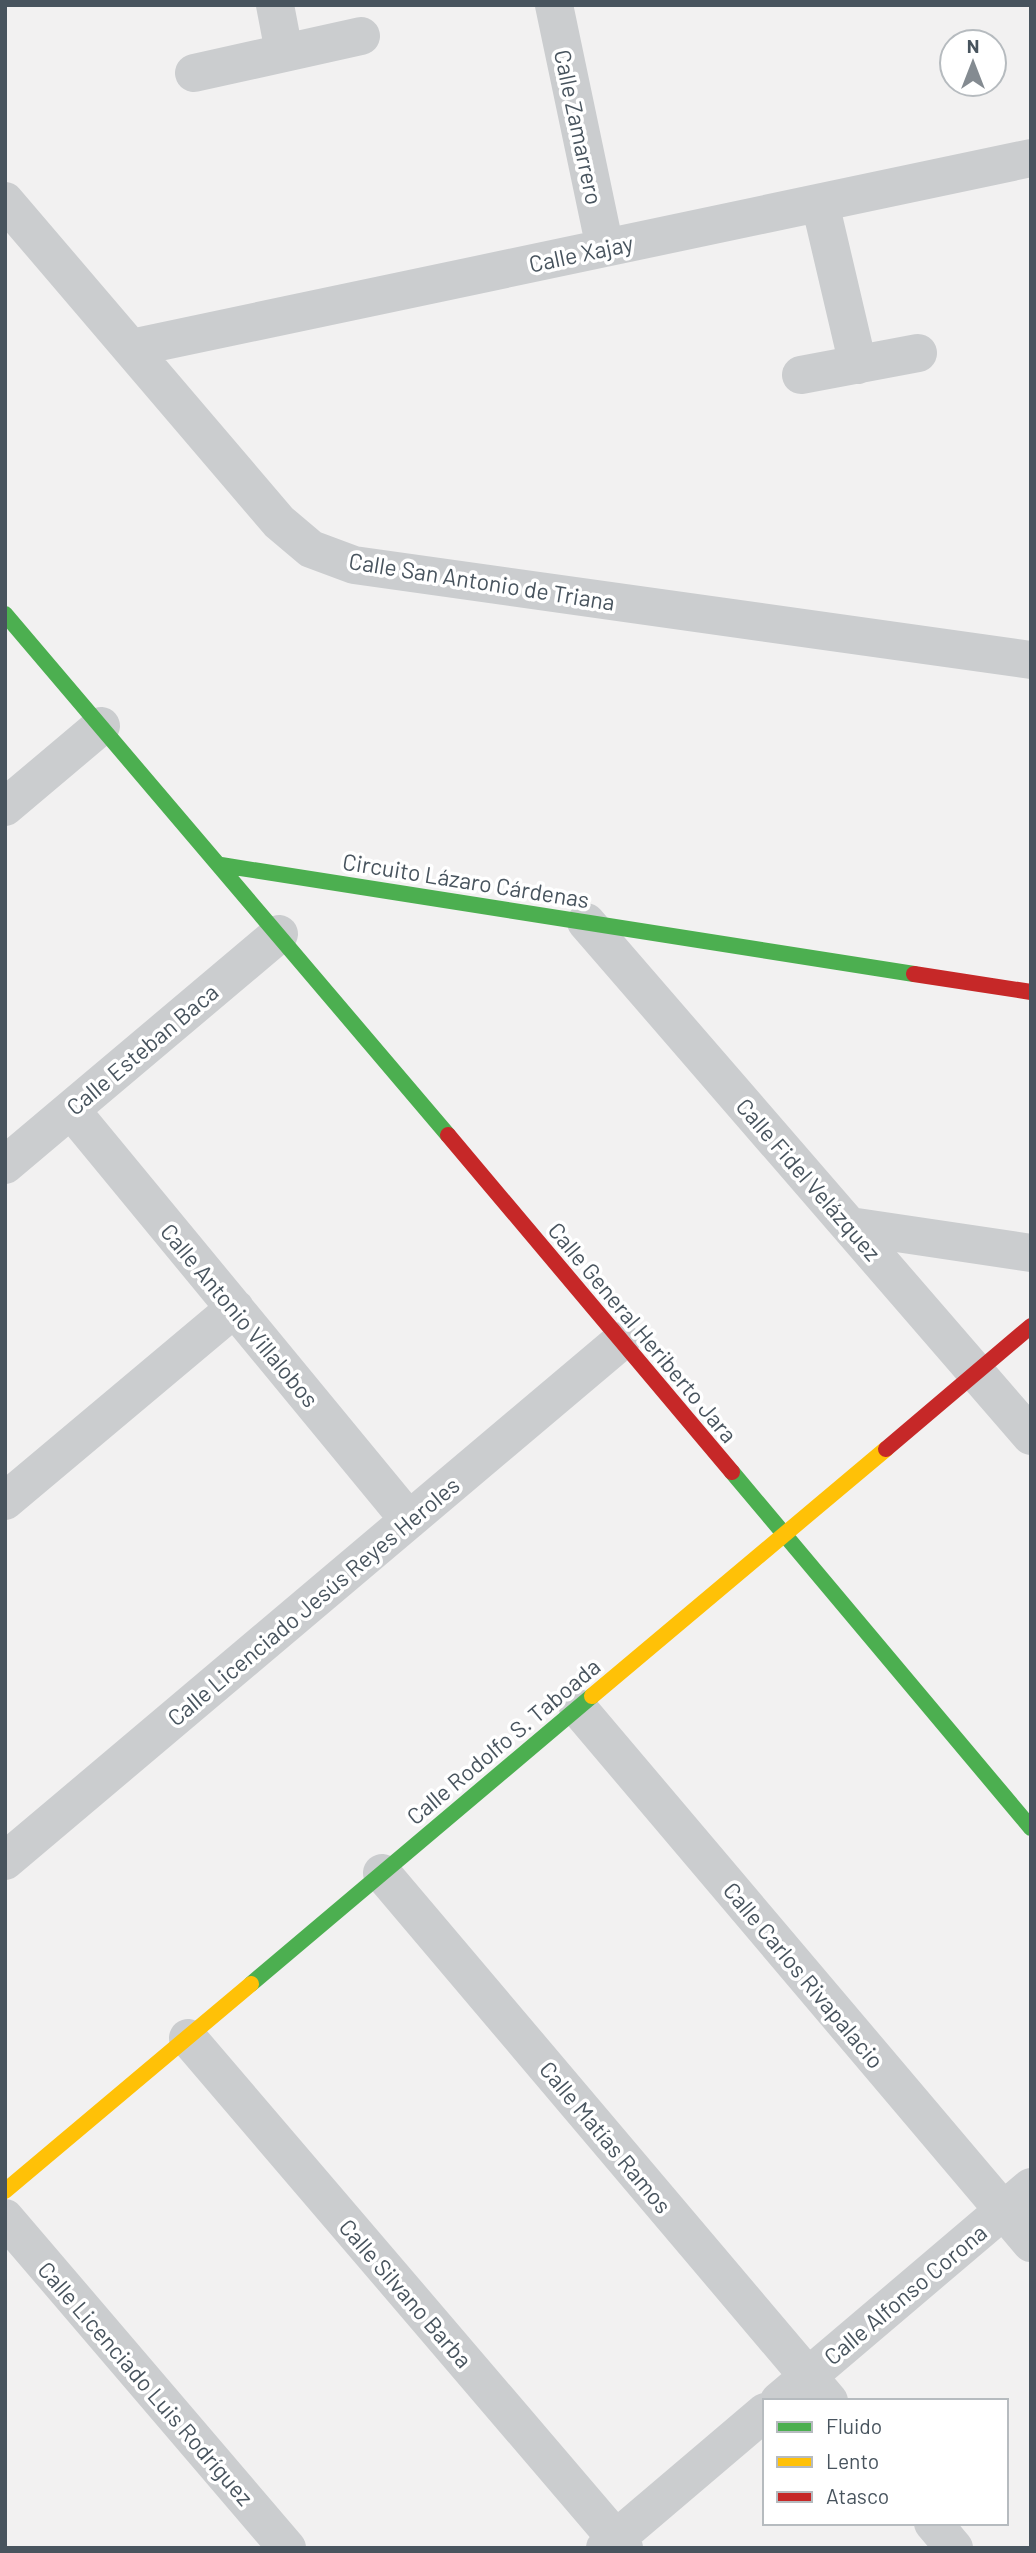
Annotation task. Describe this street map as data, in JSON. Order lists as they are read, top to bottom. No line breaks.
{"streets":{"street":["Calle Zamarrero","Calle Xajay","Calle San Antonio de Triana","Circuito Lázaro Cárdenas","Calle Esteban Baca","Calle Fidel Velázquez","Calle Antonio Villalobos","Calle General Heriberto Jara","Calle Licenciado Jesús Reyes Heroles","Calle Rodolfo S. Taboada","Calle Carlos Rivapalacio","Calle Matías Ramos","Calle Silvano Barba","Calle Alfonso Corona","Calle Licenciado Luis Rodríguez"]},"crossings":[["Calle Zamarrero","Calle Xajay"],["Calle Xajay","Calle San Antonio de Triana"],["Circuito Lázaro Cárdenas","Calle Fidel Velázquez"],["Circuito Lázaro Cárdenas","Calle General Heriberto Jara"],["Calle Esteban Baca","Calle Antonio Villalobos"],["Calle Esteban Baca","Calle General Heriberto Jara"],["Calle Fidel Velázquez","Calle Rodolfo S. Taboada"],["Calle Antonio Villalobos","Calle Licenciado Jesús Reyes Heroles"],["Calle General Heriberto Jara","Calle Licenciado Jesús Reyes Heroles"],["Calle General Heriberto Jara","Calle Rodolfo S. Taboada"],["Calle Rodolfo S. Taboada","Calle Carlos Rivapalacio"],["Calle Rodolfo S. Taboada","Calle Matías Ramos"],["Calle Rodolfo S. Taboada","Calle Silvano Barba"],["Calle Carlos Rivapalacio","Calle Alfonso Corona"],["Calle Matías Ramos","Calle Alfonso Corona"]],"legend":["Fluido","Lento","Atasco"],"north":"top"}
